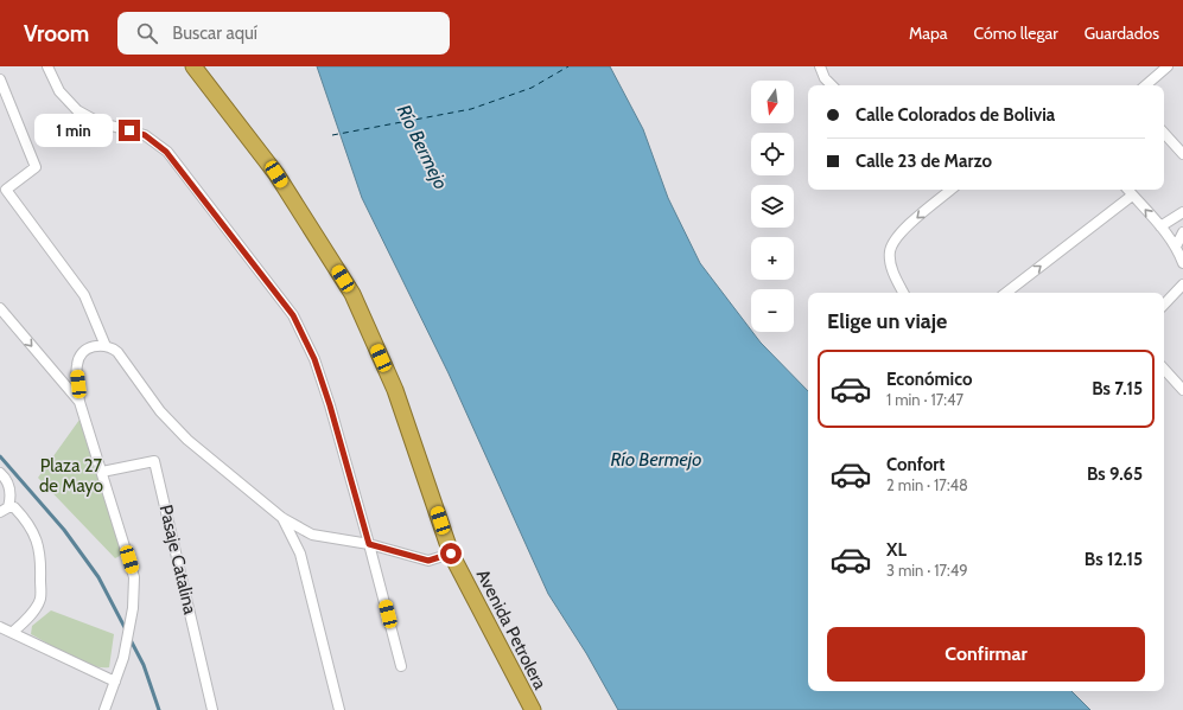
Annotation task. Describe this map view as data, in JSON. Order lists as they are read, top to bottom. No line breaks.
{"streets":{"highway":["Avenida Petrolera"],"street":["Pasaje Catalina"]},"water":["Río Bermejo"],"parks":["Plaza 27 de Mayo"],"north":"bottom","page":{"header":"Vroom","search":"Buscar aquí","nav":["Mapa","Cómo llegar","Guardados"],"map_buttons":["+","−"],"banner":["Calle Colorados de Bolivia","Calle 23 de Marzo"],"bubble":"1 min","heading":"Elige un viaje","list":[{"name":"Económico","note":"1 min · 17:47","value":"Bs 7.15"},{"name":"Confort","note":"2 min · 17:48","value":"Bs 9.65"},{"name":"XL","note":"3 min · 17:49","value":"Bs 12.15"}],"buttons":"Confirmar"}}
